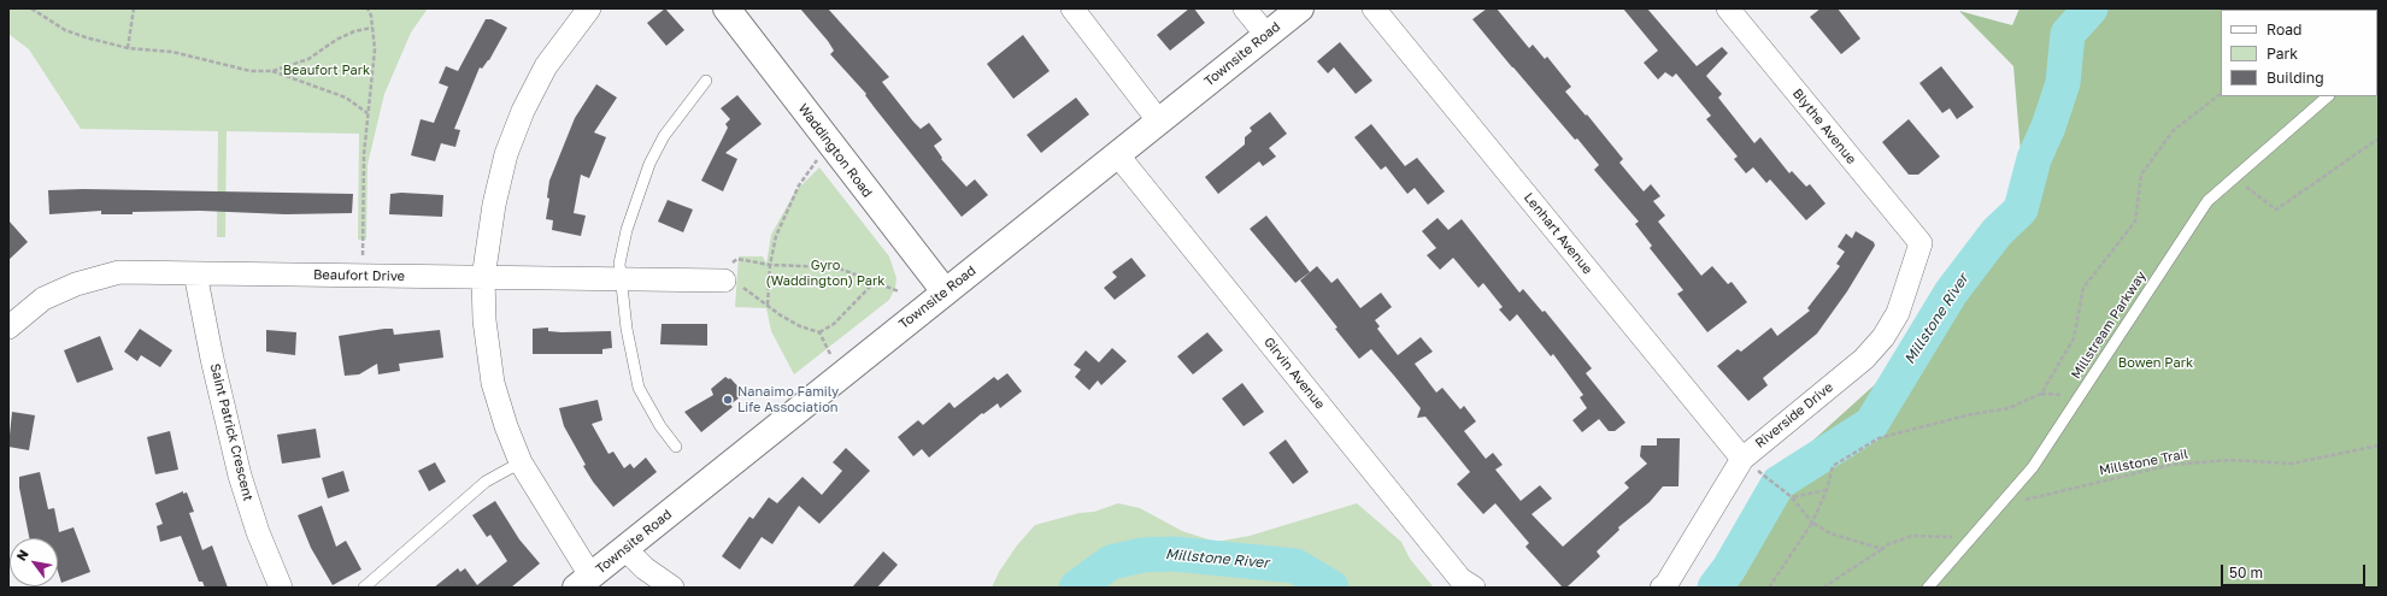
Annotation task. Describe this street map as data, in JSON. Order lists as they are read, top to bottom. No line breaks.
{"streets":{"street":["Townsite Road","Blythe Avenue","Waddington Road","Lenhart Avenue","Beaufort Drive","Girvin Avenue","Riverside Drive","Saint Patrick Crescent"],"lane":["Millstream Parkway"],"path":["Millstone Trail"]},"crossings":[["Townsite Road","Waddington Road"],["Townsite Road","Girvin Avenue"],["Blythe Avenue","Riverside Drive"],["Lenhart Avenue","Riverside Drive"],["Beaufort Drive","Saint Patrick Crescent"],["Millstream Parkway","Millstone Trail"]],"water":["Millstone River"],"parks":["Beaufort Park","Gyro (Waddington) Park","Bowen Park"],"places":["Nanaimo Family Life Association"],"legend":["Road","Park","Building"],"scale_bar":"50 m","north":"top left"}
